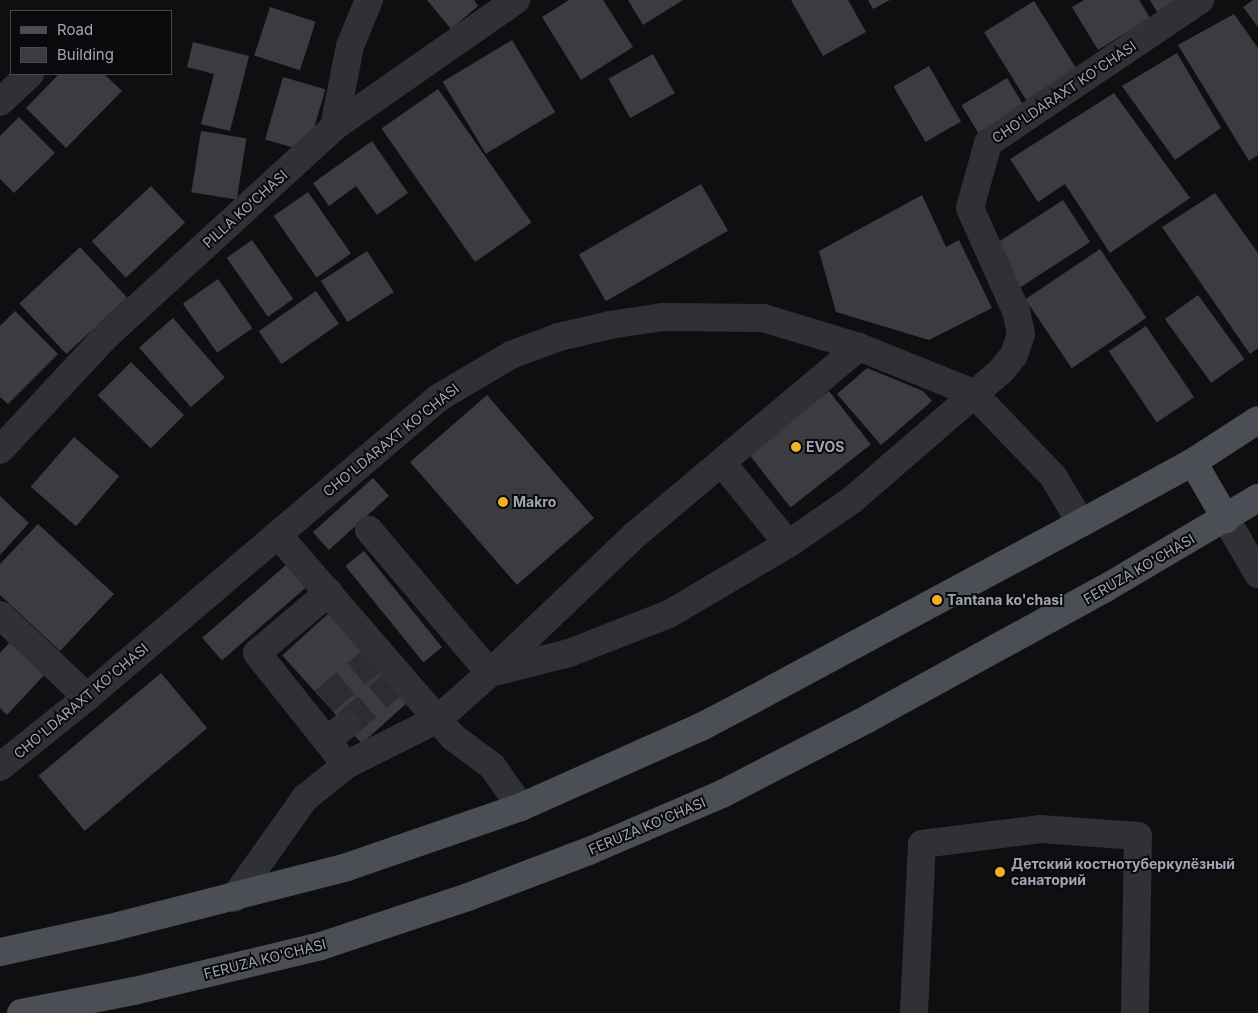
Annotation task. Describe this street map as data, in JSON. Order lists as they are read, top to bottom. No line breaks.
{"streets":{"main road":["FERUZA KO'CHASI"],"street":["CHO'LDARAXT KO'CHASI","PILLA KO‘CHASI"]},"places":["EVOS","Makro","Tantana ko'chasi","Детский костнотуберкулёзный санаторий"],"legend":["Road","Building"]}
